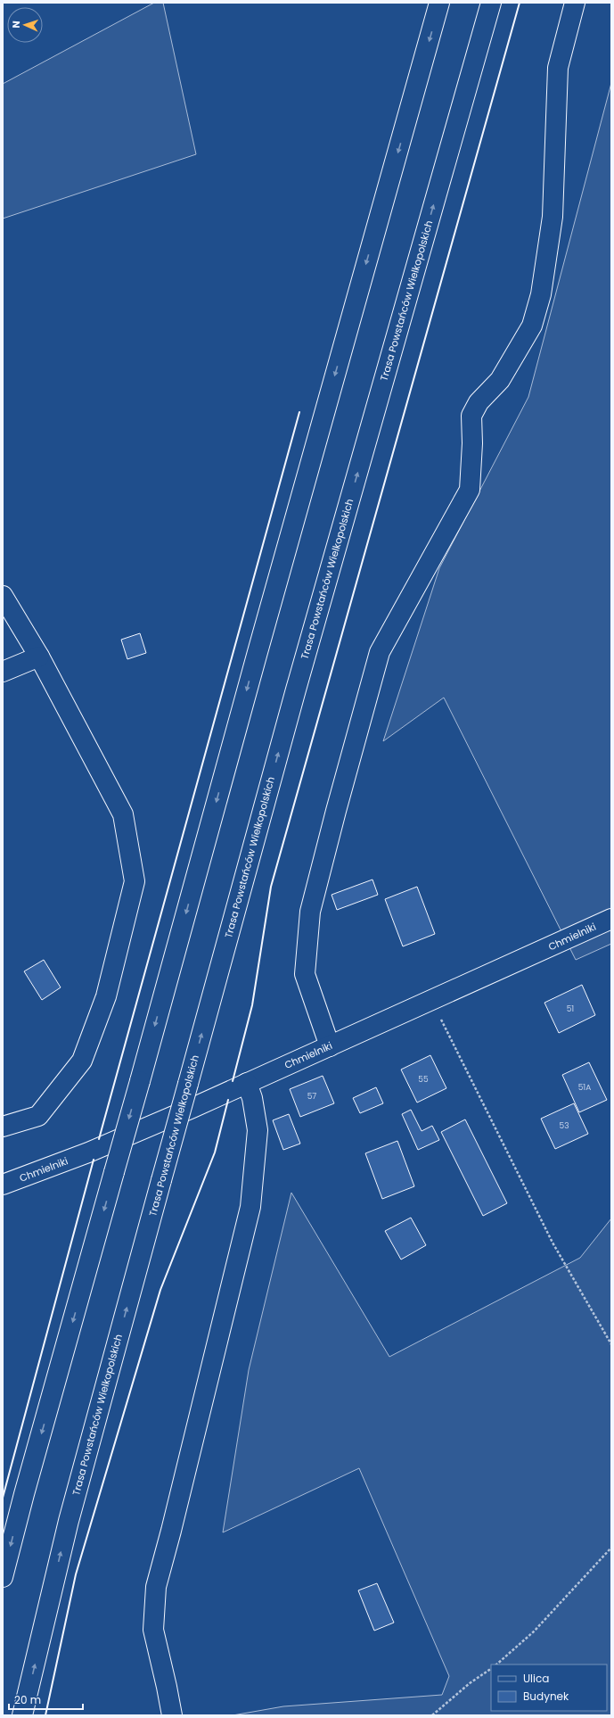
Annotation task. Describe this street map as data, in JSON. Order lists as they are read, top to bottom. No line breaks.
{"streets":{"main road":["Trasa Powstańców Wielkopolskich","Chmielniki"]},"house_numbers":["51","55","51A","57","53"],"legend":["Ulica","Budynek"],"scale_bar":"20 m","north":"left"}
